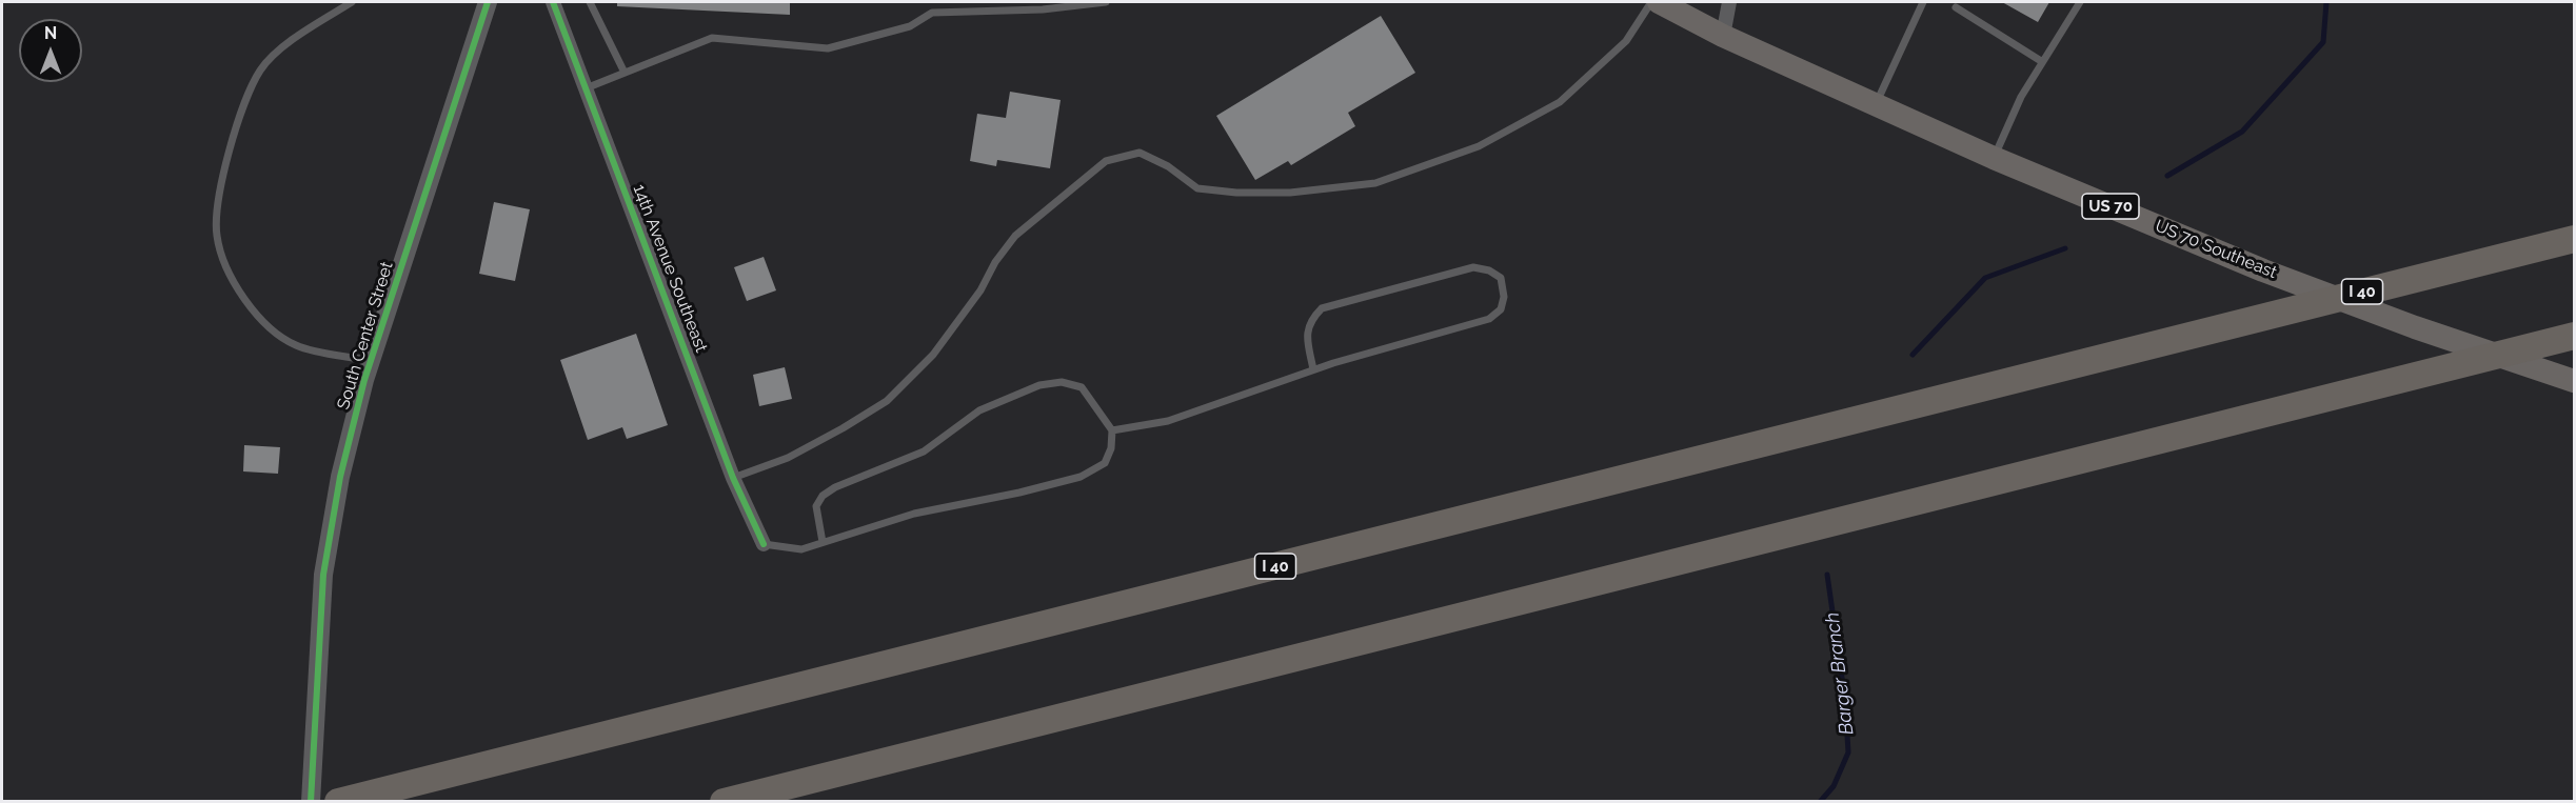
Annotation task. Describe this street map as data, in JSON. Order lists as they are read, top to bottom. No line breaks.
{"streets":{"highway":["I 40"],"main road":["US 70","US 70 Southeast"],"street":["14th Avenue Southeast","South Center Street"]},"water":["Barger Branch"],"north":"top"}
